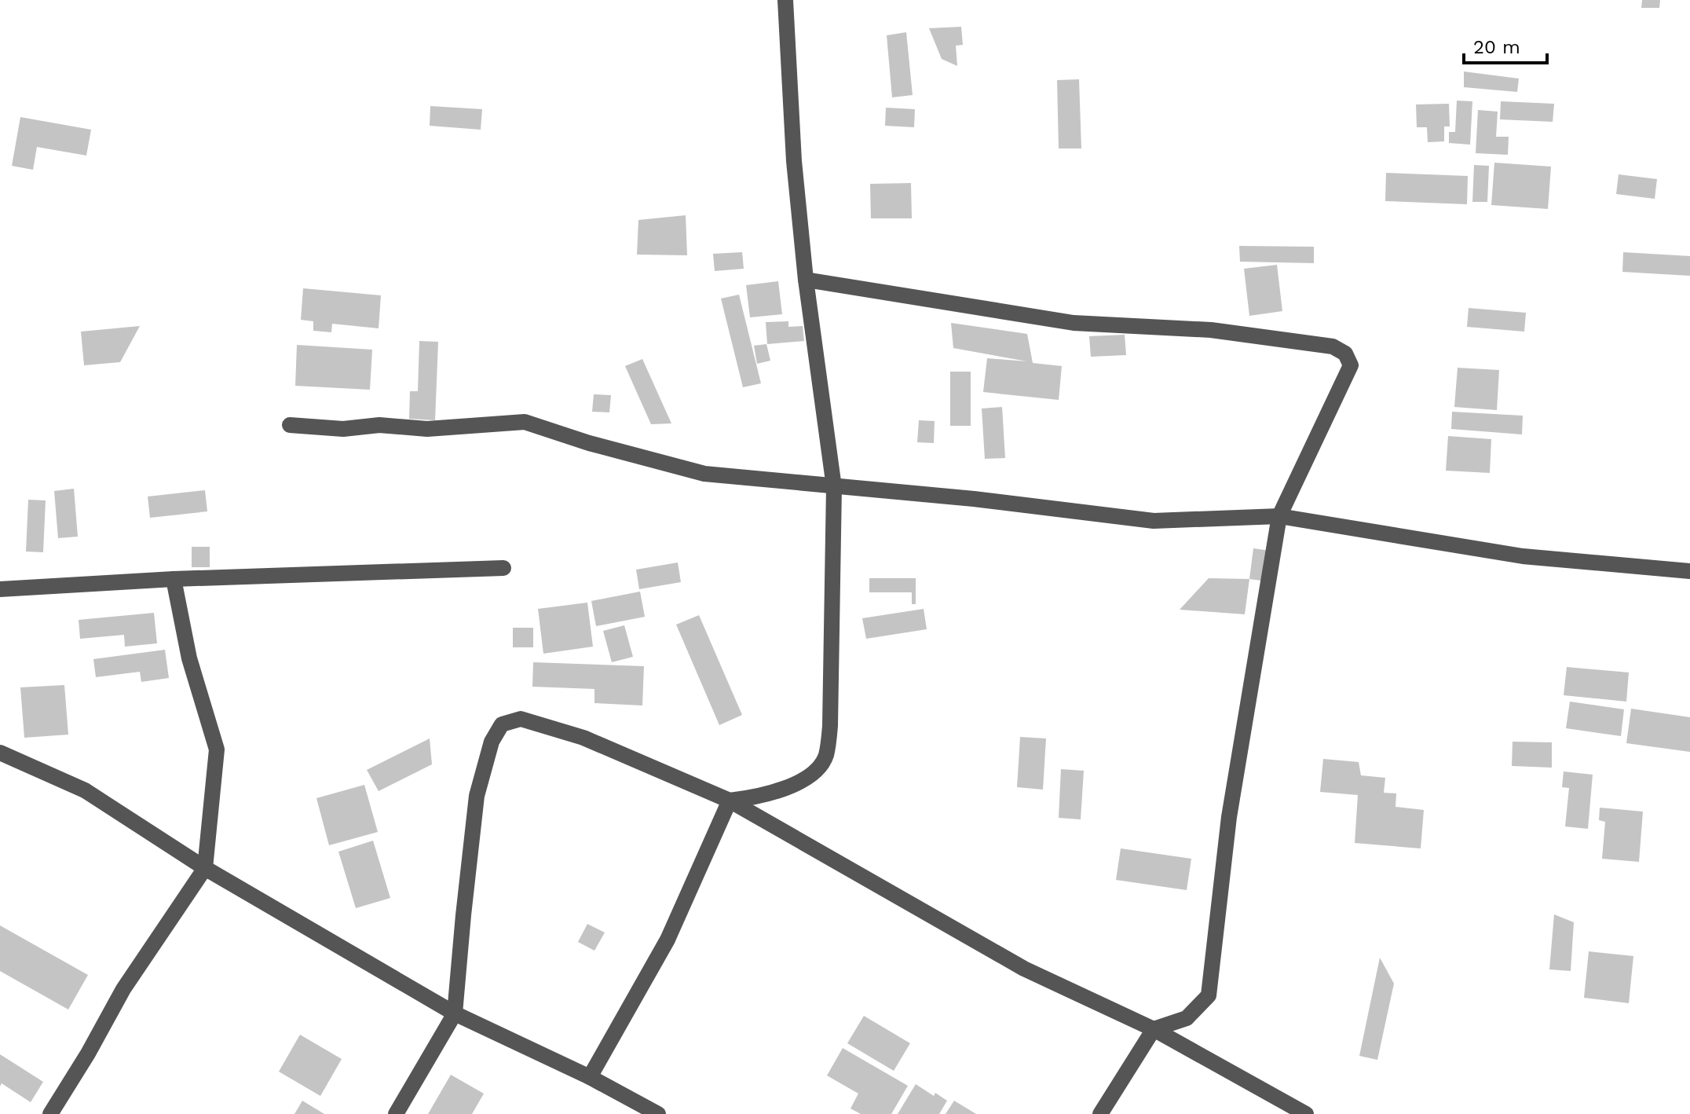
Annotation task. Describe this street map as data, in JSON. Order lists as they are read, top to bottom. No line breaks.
{"scale_bar":"20 m"}
